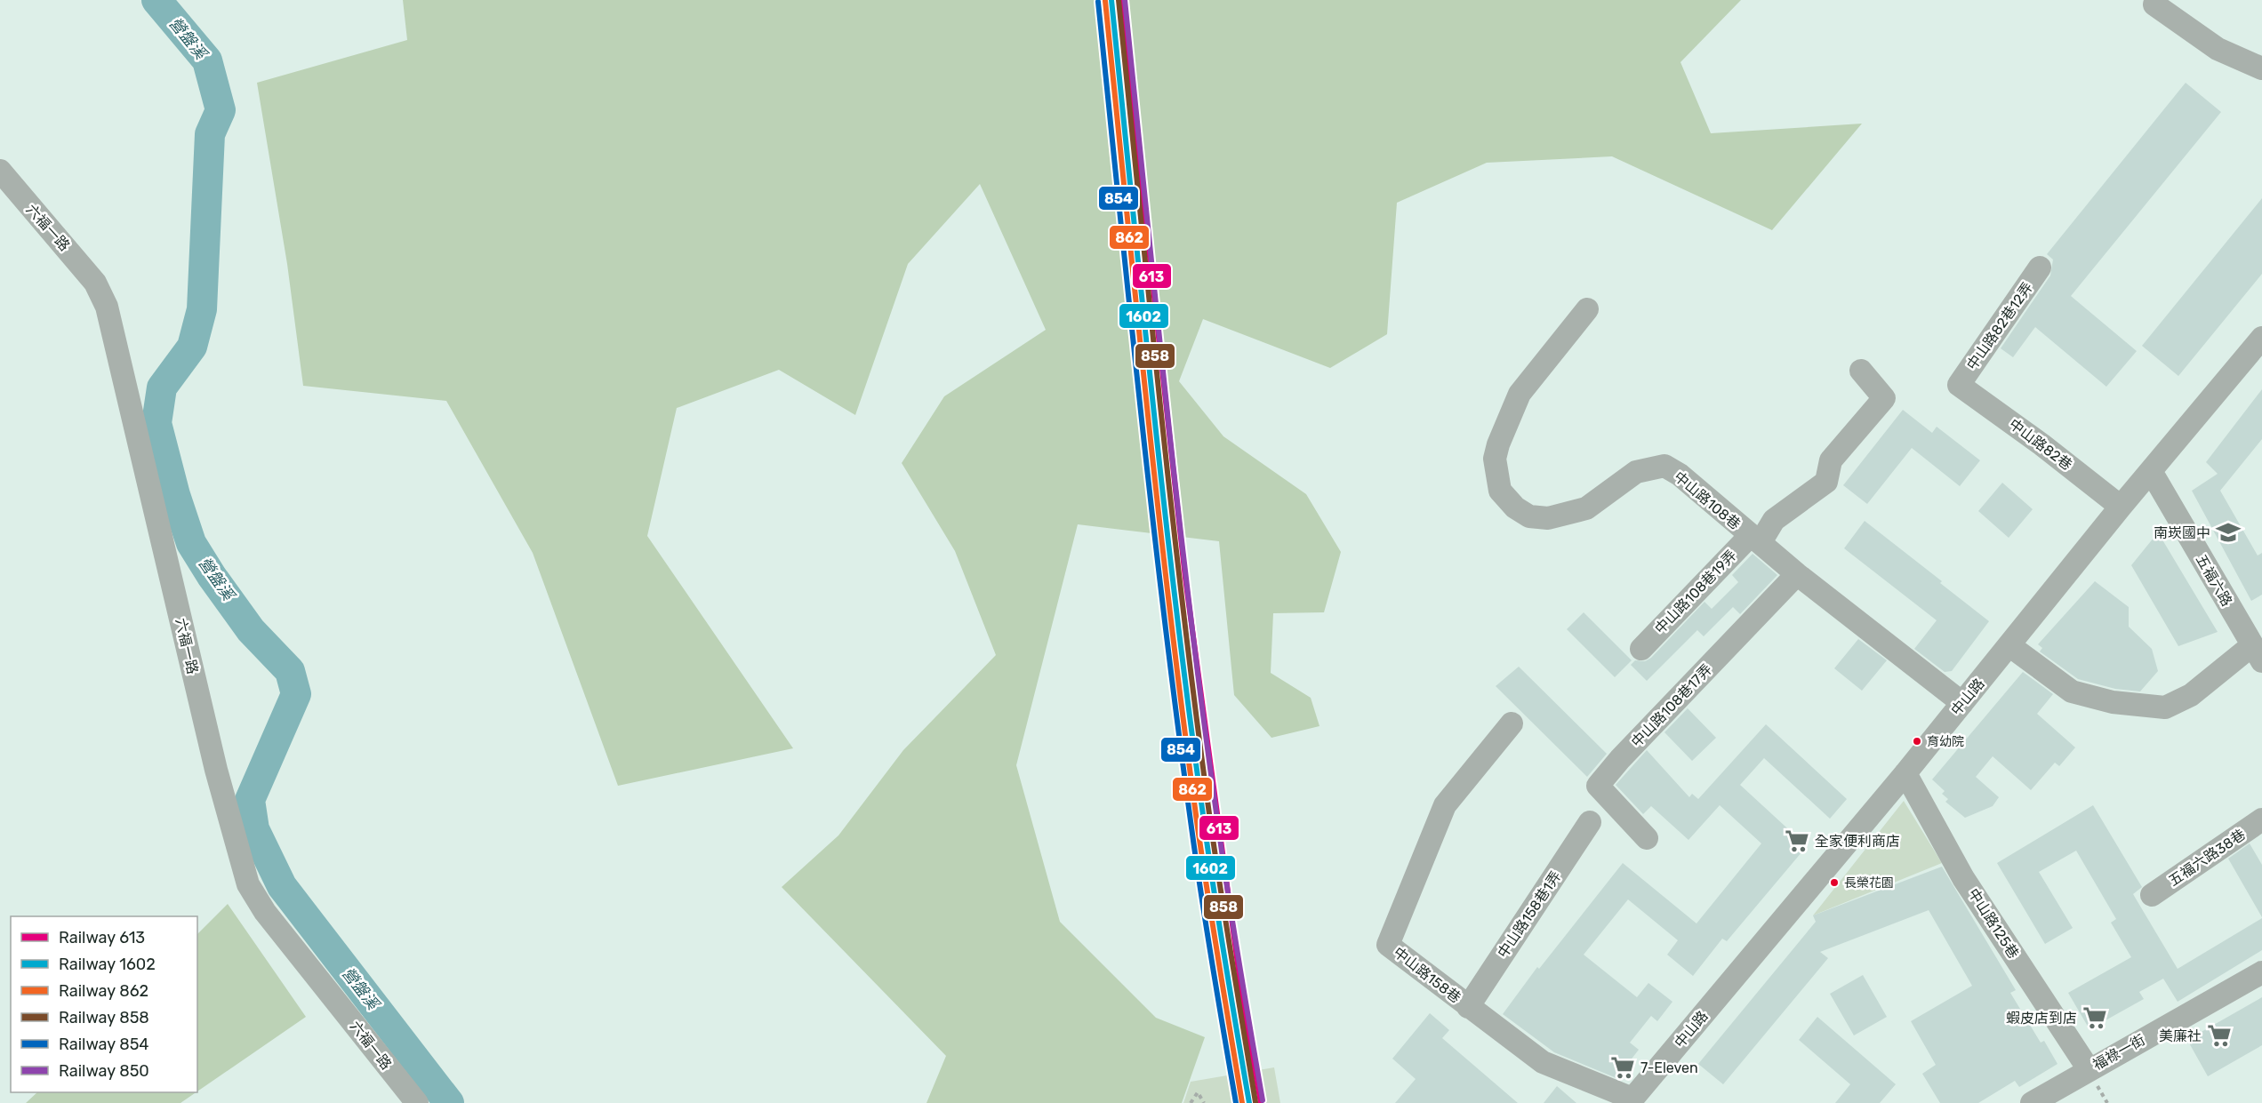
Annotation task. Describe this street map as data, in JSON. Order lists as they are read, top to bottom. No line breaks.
{"streets":{"street":["六福一路","中山路82巷12弄","中山路82巷","中山路108巷","五福六路","中山路108巷19弄","中山路","中山路108巷17弄","五福六路38巷","中山路158巷1弄","中山路125巷","中山路158巷","福祿一街"]},"crossings":[["中山路82巷12弄","中山路82巷"],["中山路82巷","中山路"],["中山路108巷","中山路108巷19弄"],["中山路108巷","中山路"],["中山路108巷","中山路108巷17弄"],["五福六路","中山路"],["中山路","中山路125巷"],["中山路","中山路158巷"],["中山路158巷1弄","中山路158巷"],["中山路125巷","福祿一街"]],"water":["營盤溪"],"places":{"school or university":["南崁國中"],"other":["育幼院","長榮花園"],"supermarket":["全家便利商店","蝦皮店到店","美廉社","7-Eleven"]},"lines":["rail line 613","rail line 1602","rail line 858","rail line 850","rail line 862","rail line 854"],"legend":["Railway 613","Railway 1602","Railway 862","Railway 858","Railway 854","Railway 850"]}
